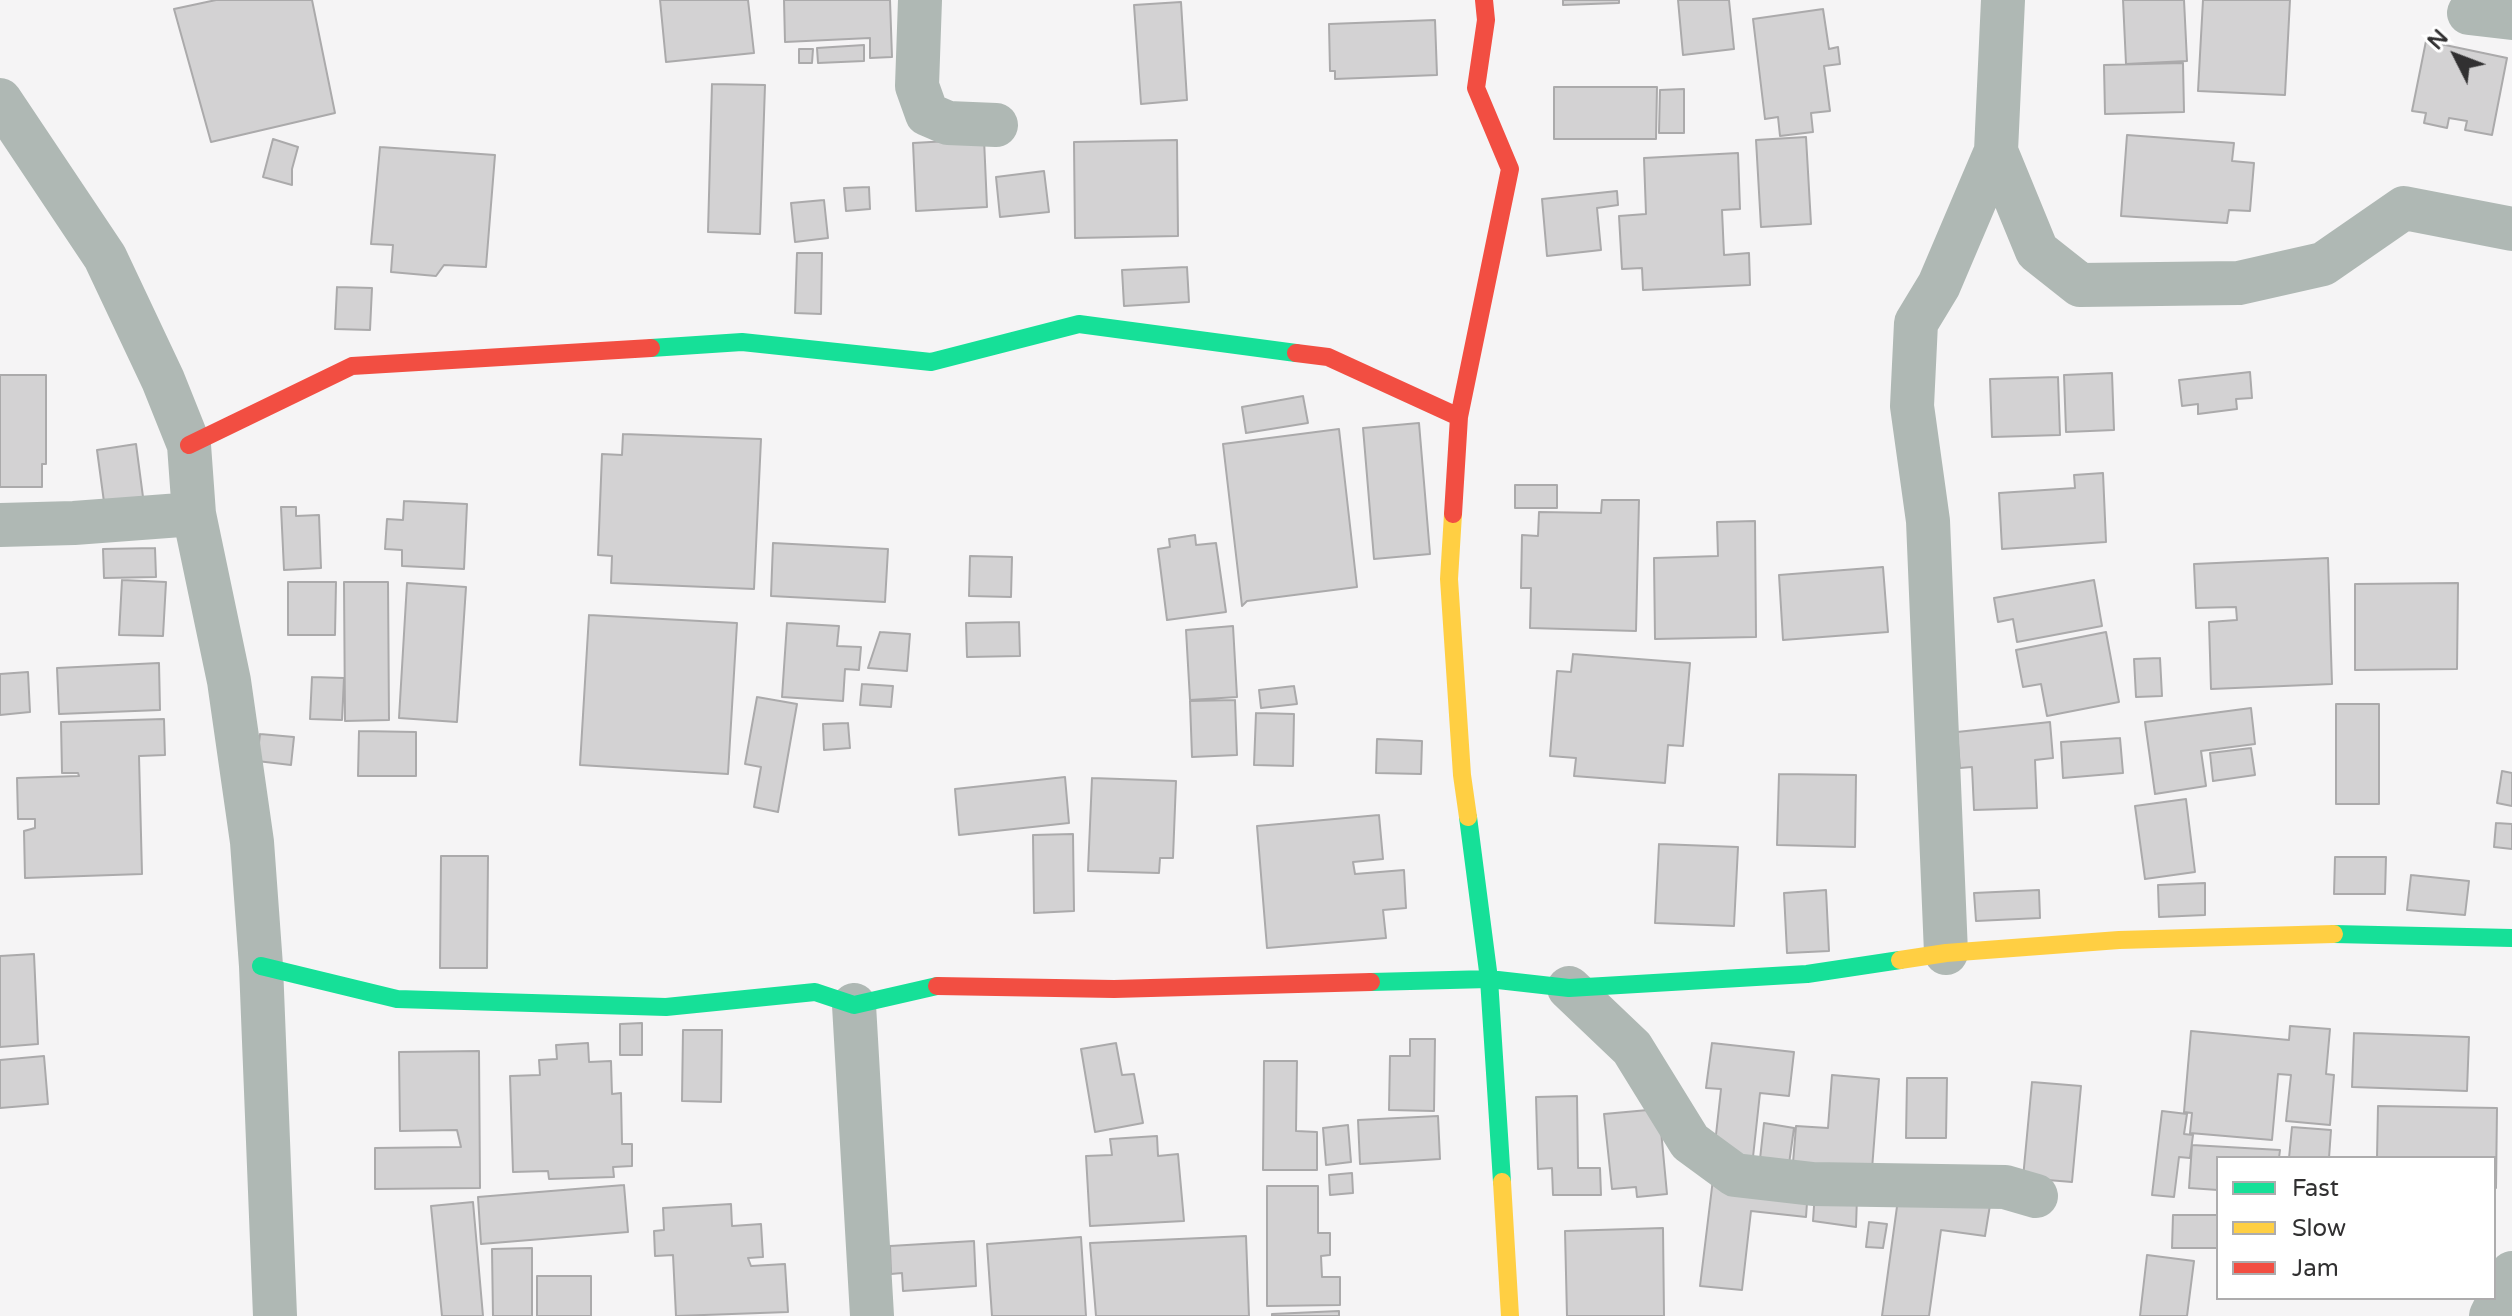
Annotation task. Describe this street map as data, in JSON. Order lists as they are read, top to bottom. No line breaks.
{"legend":["Fast","Slow","Jam"],"north":"top left"}
